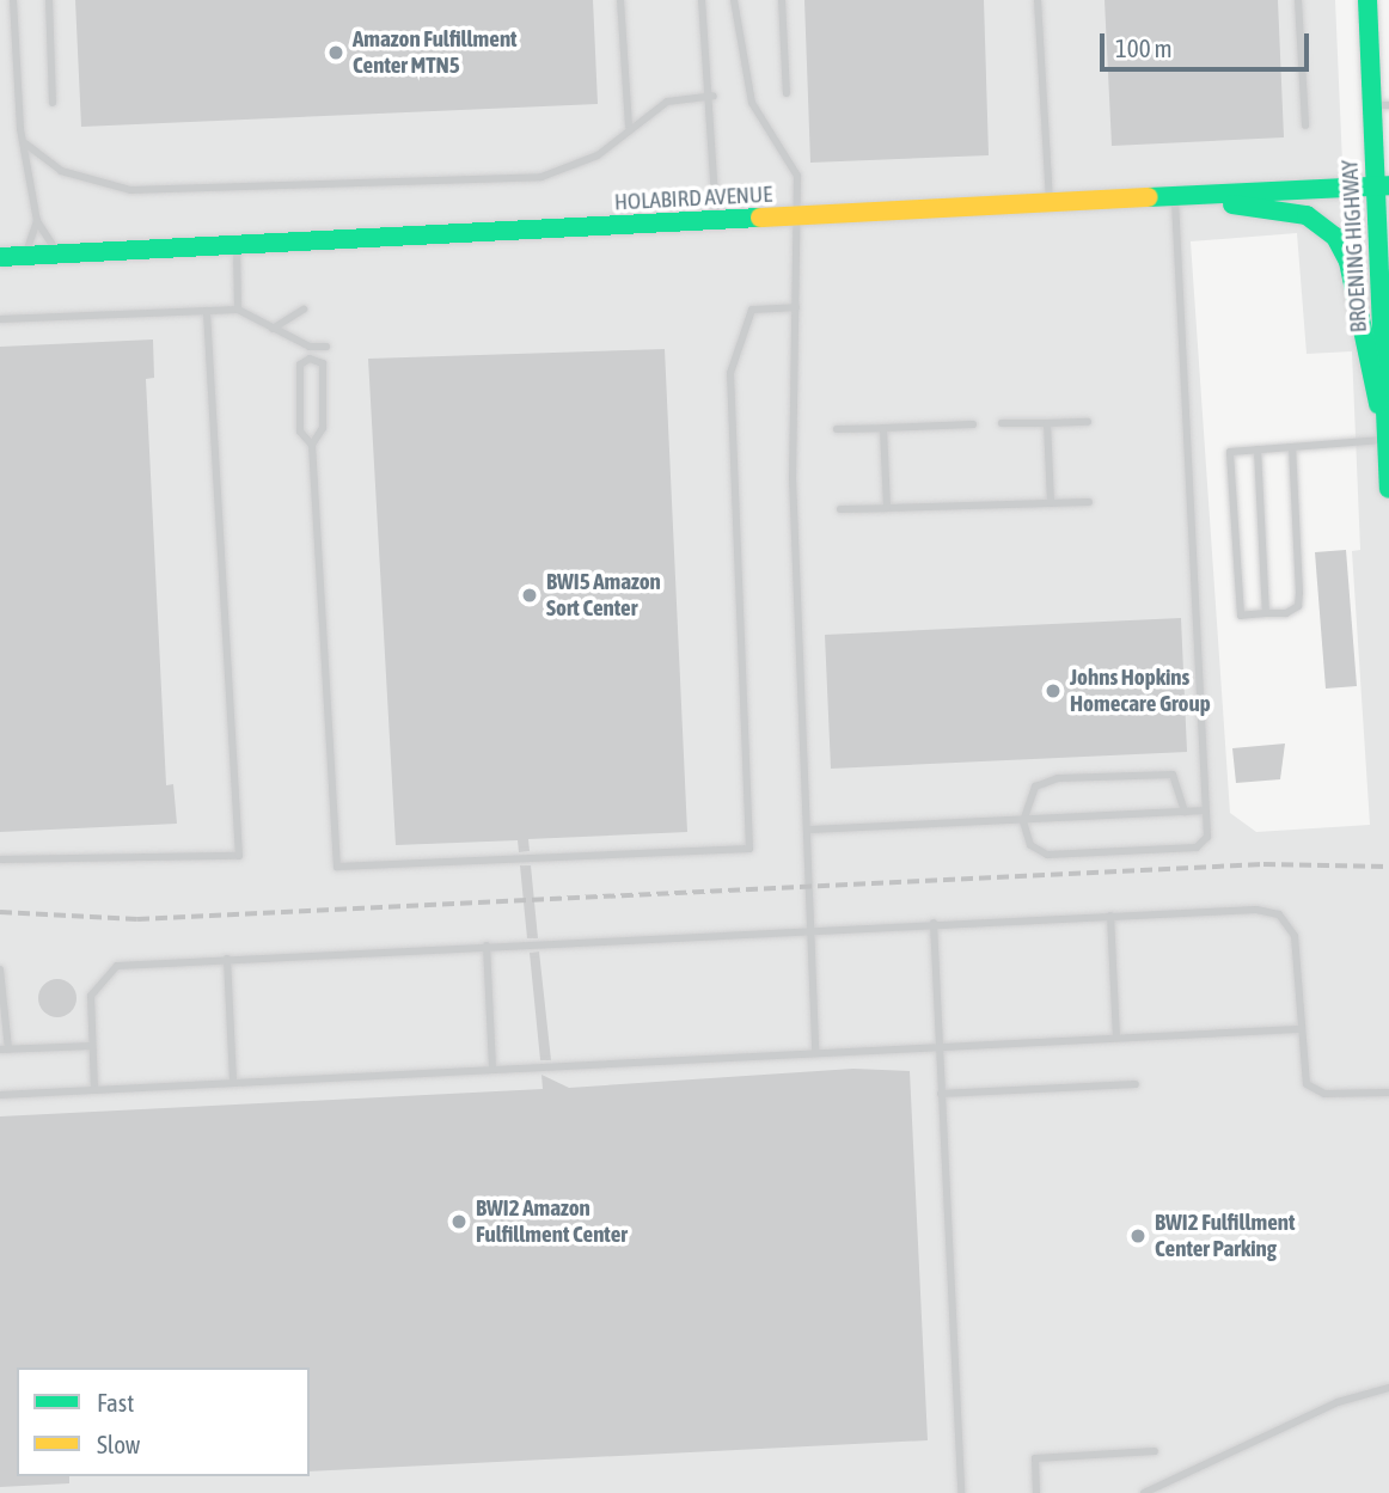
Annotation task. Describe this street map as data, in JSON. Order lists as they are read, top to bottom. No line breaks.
{"streets":{"main road":["HOLABIRD AVENUE","BROENING HIGHWAY"]},"crossings":[["HOLABIRD AVENUE","BROENING HIGHWAY"]],"places":["Amazon Fulfillment Center MTN5","BWI5 Amazon Sort Center","Johns Hopkins Homecare Group","BWI2 Amazon Fulfillment Center","BWI2 Fulfillment Center Parking"],"legend":["Fast","Slow"],"scale_bar":"100 m"}
